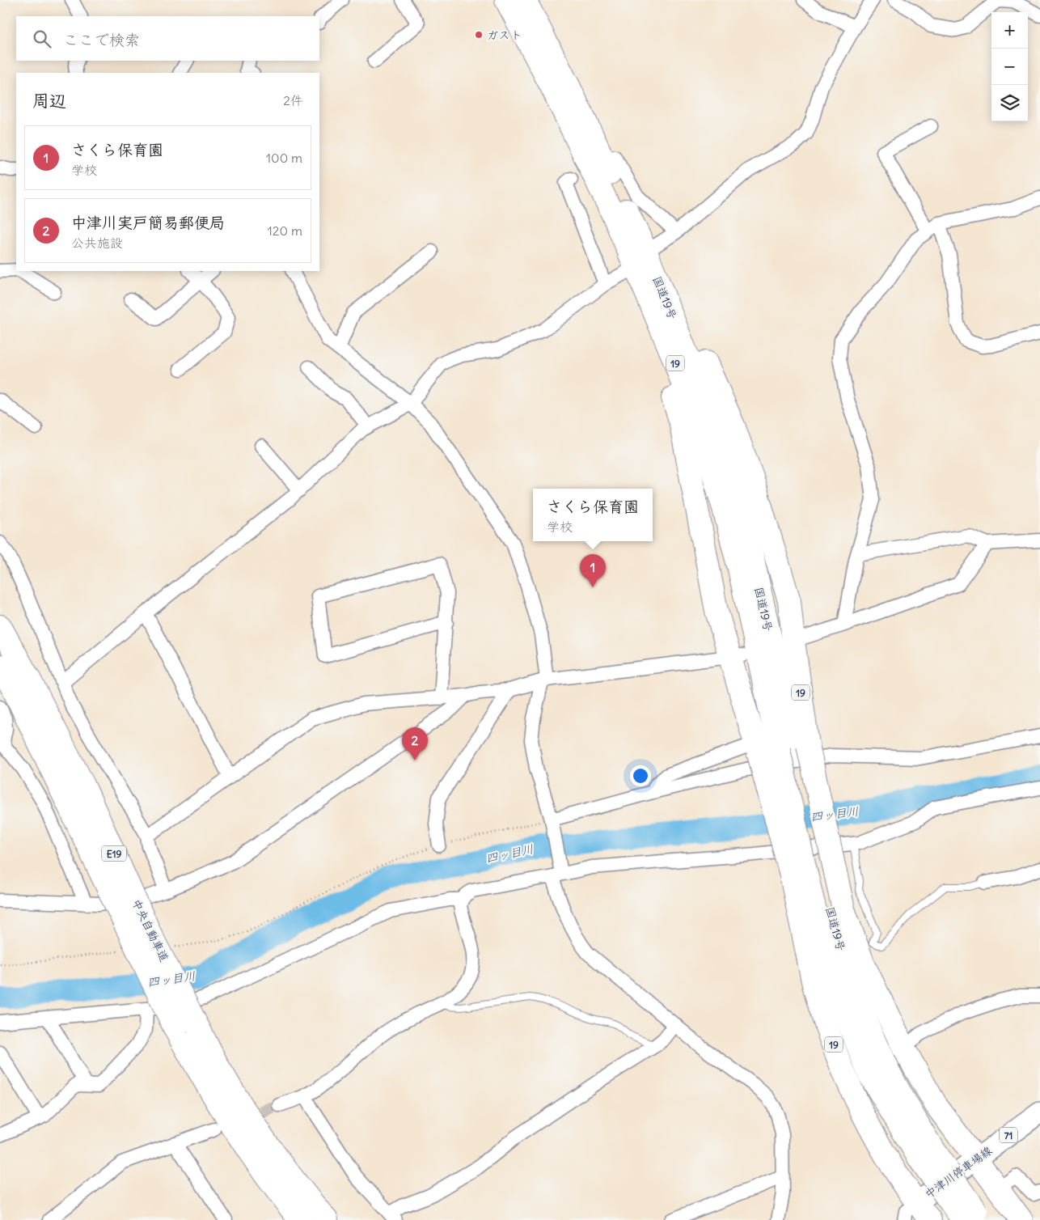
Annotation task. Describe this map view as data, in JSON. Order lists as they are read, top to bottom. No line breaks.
{"streets":{"highway":["国道19号","19","E19","中央自動車道"],"main road":["71","中津川停車場線"]},"crossings":[["国道19号","19"],["19","中津川停車場線"]],"water":["四ッ目川"],"places":["ガスト"],"page":{"map_buttons":["+","−"],"search":"ここで検索","heading":["周辺","2件"],"list":[{"mark":"1","name":"さくら保育園","note":"学校","value":"100 m"},{"mark":"2","name":"中津川実戸簡易郵便局","note":"公共施設","value":"120 m"}],"popup":["さくら保育園","学校"],"pins":["1","2"]}}
